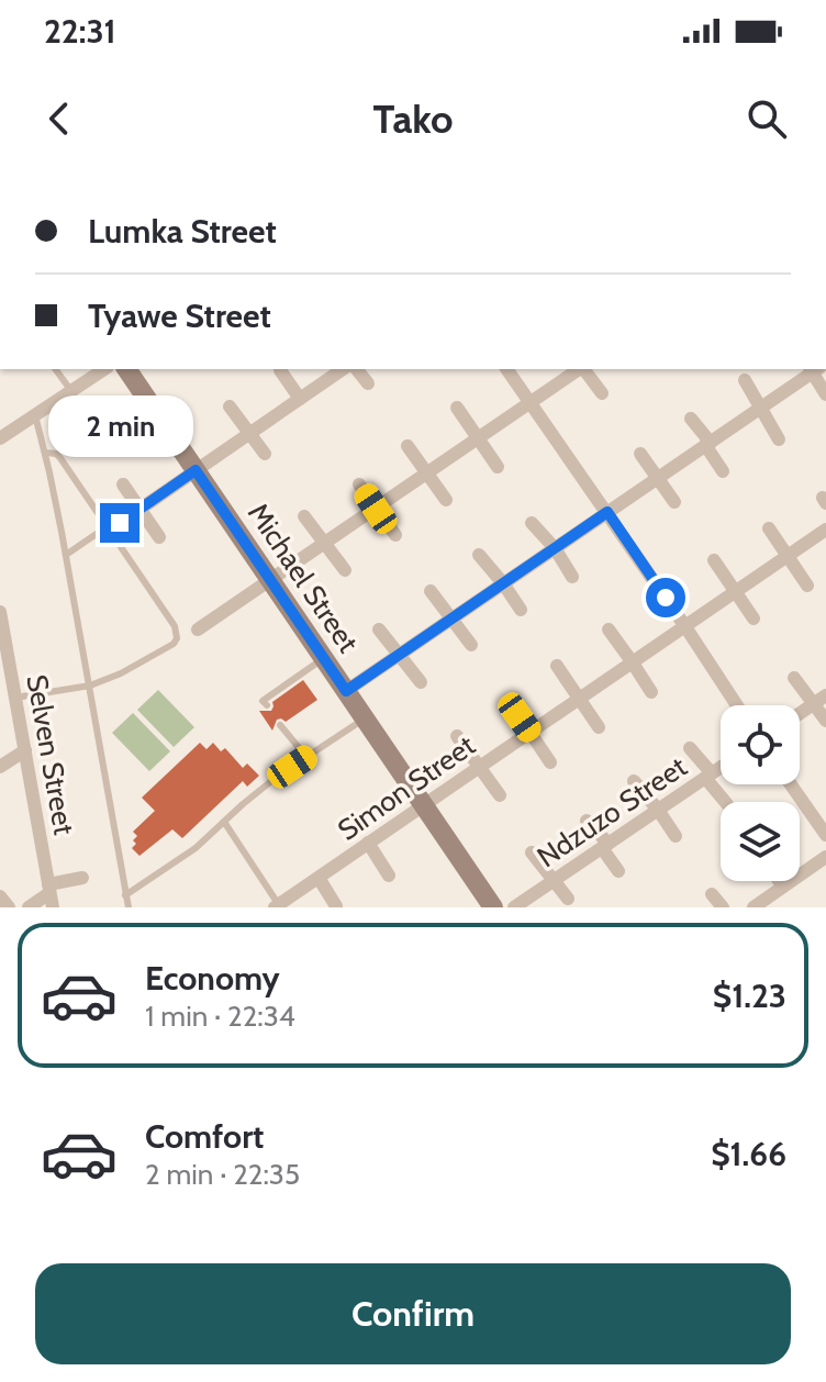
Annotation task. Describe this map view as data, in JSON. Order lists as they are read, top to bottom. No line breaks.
{"streets":{"street":["Michael Street","Selven Street","Simon Street","Ndzuzo Street"]},"crossings":[["Michael Street","Simon Street"]],"page":{"status":"22:31","header":"Tako","banner":["Lumka Street","Tyawe Street"],"bubble":"2 min","list":[{"name":"Economy","note":"1 min · 22:34","value":"$1.23"},{"name":"Comfort","note":"2 min · 22:35","value":"$1.66"}],"buttons":"Confirm"}}
